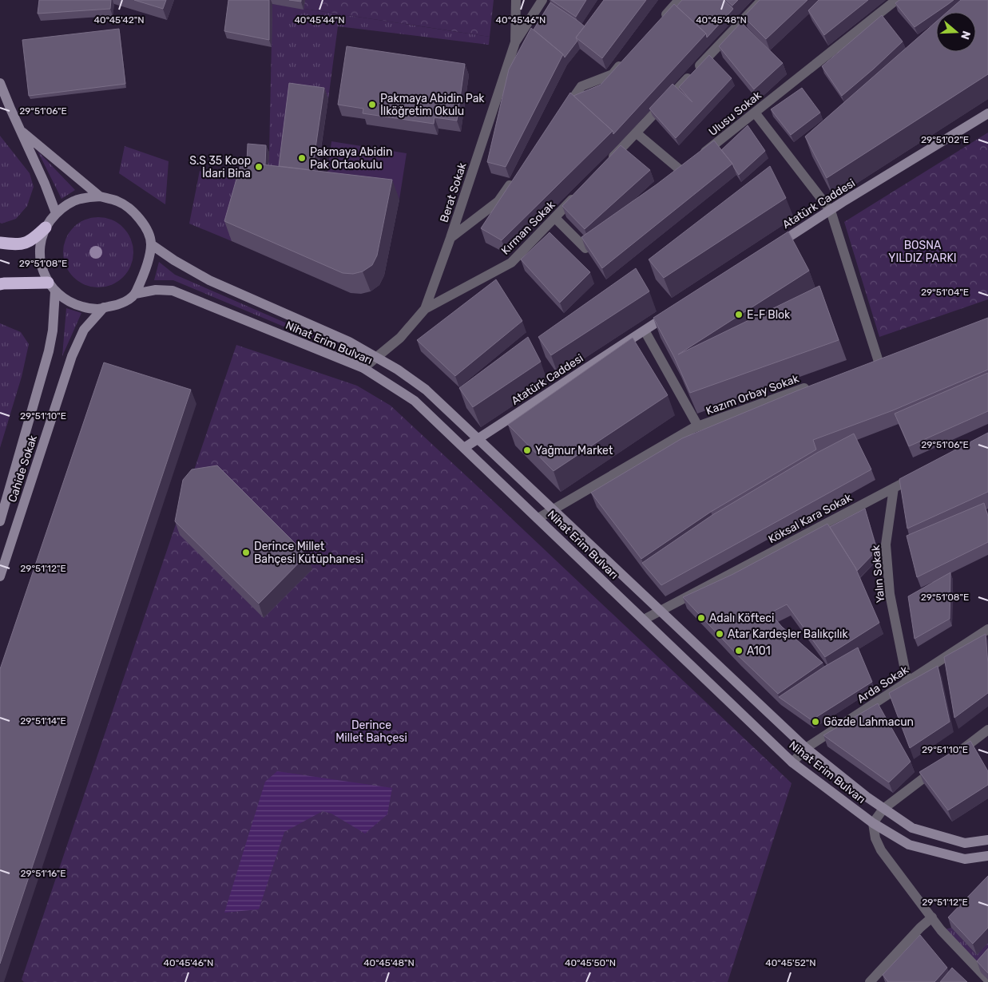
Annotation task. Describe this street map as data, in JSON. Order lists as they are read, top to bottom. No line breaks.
{"streets":{"main road":["Atatürk Caddesi","Nihat Erim Bulvarı","Cahide Sokak"],"street":["Ulusu Sokak","Berat Sokak","Kırman Sokak","Kazım Orbay Sokak","Köksal Kara Sokak","Yalın Sokak","Arda Sokak"]},"crossings":[["Berat Sokak","Kırman Sokak"],["Berat Sokak","Nihat Erim Bulvarı"],["Atatürk Caddesi","Nihat Erim Bulvarı"],["Nihat Erim Bulvarı","Kazım Orbay Sokak"],["Nihat Erim Bulvarı","Cahide Sokak"],["Nihat Erim Bulvarı","Köksal Kara Sokak"],["Nihat Erim Bulvarı","Arda Sokak"],["Köksal Kara Sokak","Yalın Sokak"],["Yalın Sokak","Arda Sokak"]],"parks":["BOSNA YILDIZ PARKI","Derince Millet Bahçesi"],"places":["Pakmaya Abidin Pak İlköğretim Okulu","Pakmaya Abidin Pak Ortaokulu","S.S 35 Koop İdari Bina","E-F Blok","Yağmur Market","Derince Millet Bahçesi Kütüphanesi","Adalı Köfteci","Atar Kardeşler Balıkçılık","A101","Gözde Lahmacun"],"north":"right","coordinates":["40°45'42\"N","40°45'44\"N","40°45'46\"N","40°45'48\"N","29°51'06\"E","29°51'02\"E","29°51'08\"E","29°51'04\"E","29°51'10\"E","29°51'12\"E","29°51'14\"E","29°51'16\"E","40°45'50\"N","40°45'52\"N"]}
